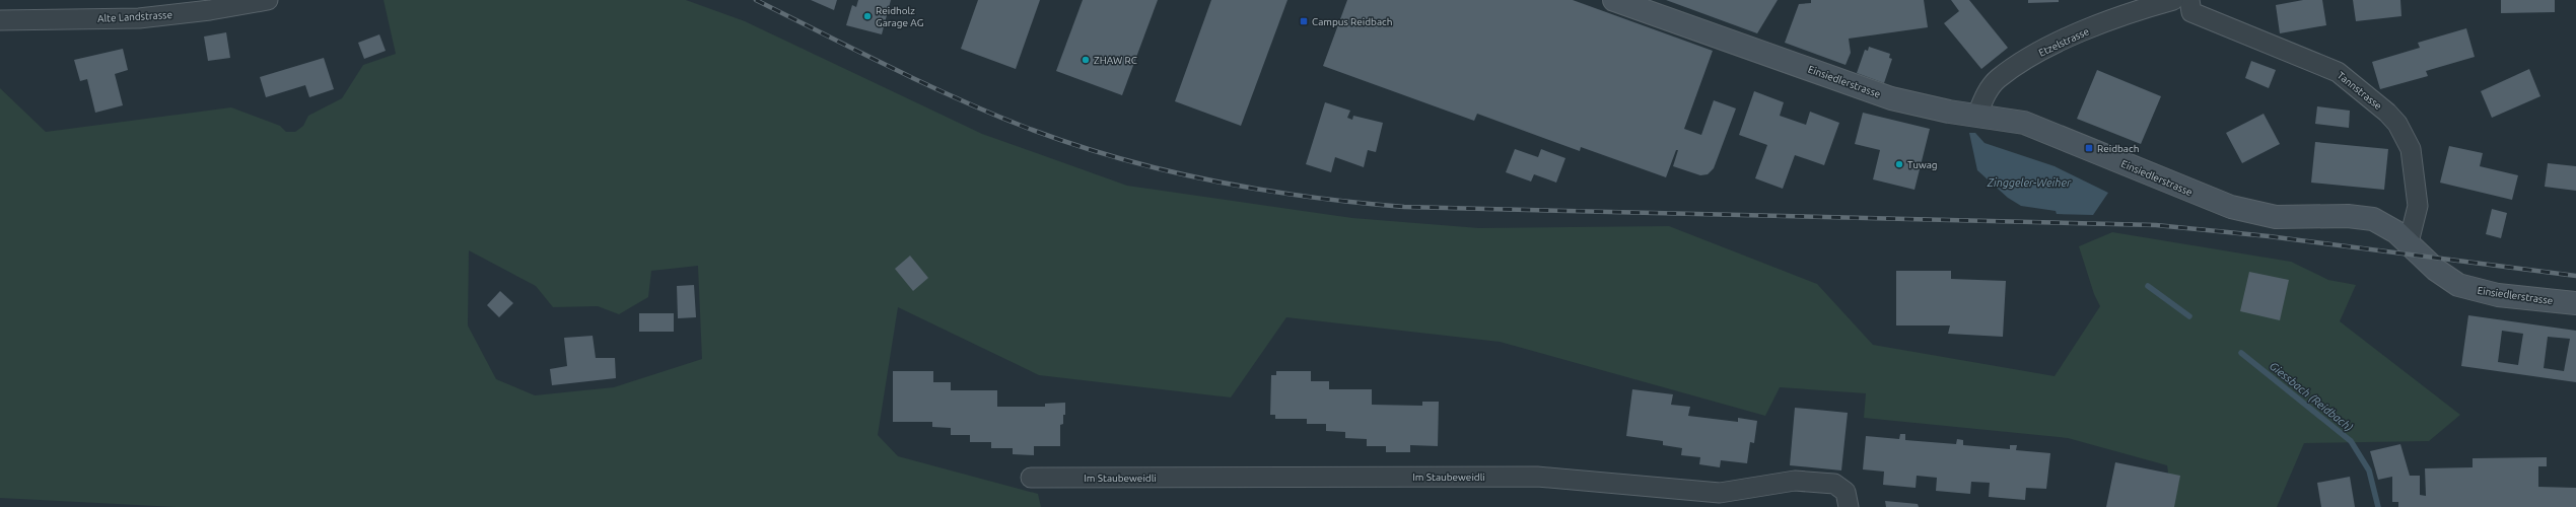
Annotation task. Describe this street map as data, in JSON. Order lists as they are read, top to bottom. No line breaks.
{"streets":{"main road":["Einsiedlerstrasse"],"street":["Alte Landstrasse","Etzelstrasse","Tannstrasse","Im Staubeweidli"]},"crossings":[["Etzelstrasse","Einsiedlerstrasse"],["Einsiedlerstrasse","Tannstrasse"]],"water":["Zinggeler-Weiher","Giessbach (Reidbach)"],"places":{"other":["Reidholz Garage AG","ZHAW RC","Tuwag"],"transit":["Campus Reidbach","Reidbach"]}}
